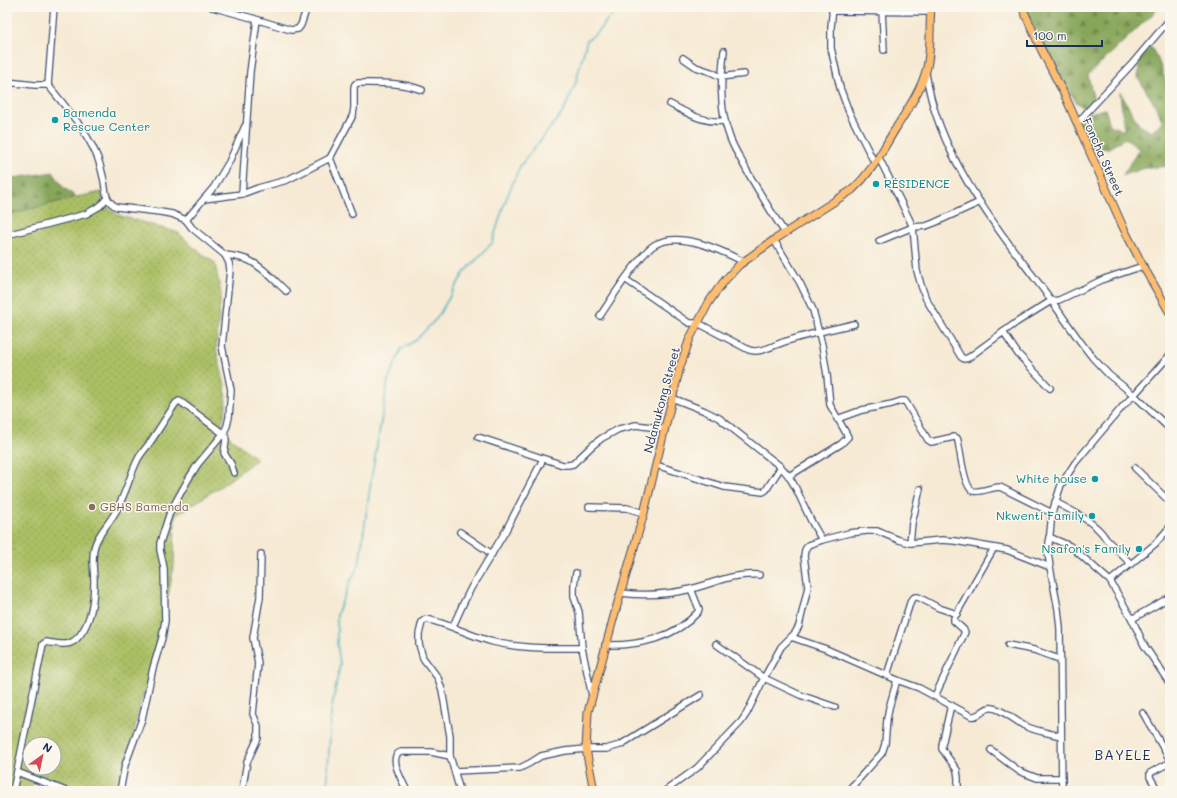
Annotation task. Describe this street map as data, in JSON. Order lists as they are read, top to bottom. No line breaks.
{"streets":{"main road":["Foncha Street","Ndamukong Street"]},"districts":["BAYELE"],"places":["Bamenda Rescue Center","RÉSIDENCE","White house","GBHS Bamenda","Nkwenti Family","Nsafon's Family"],"scale_bar":"100 m","north":"top right"}
